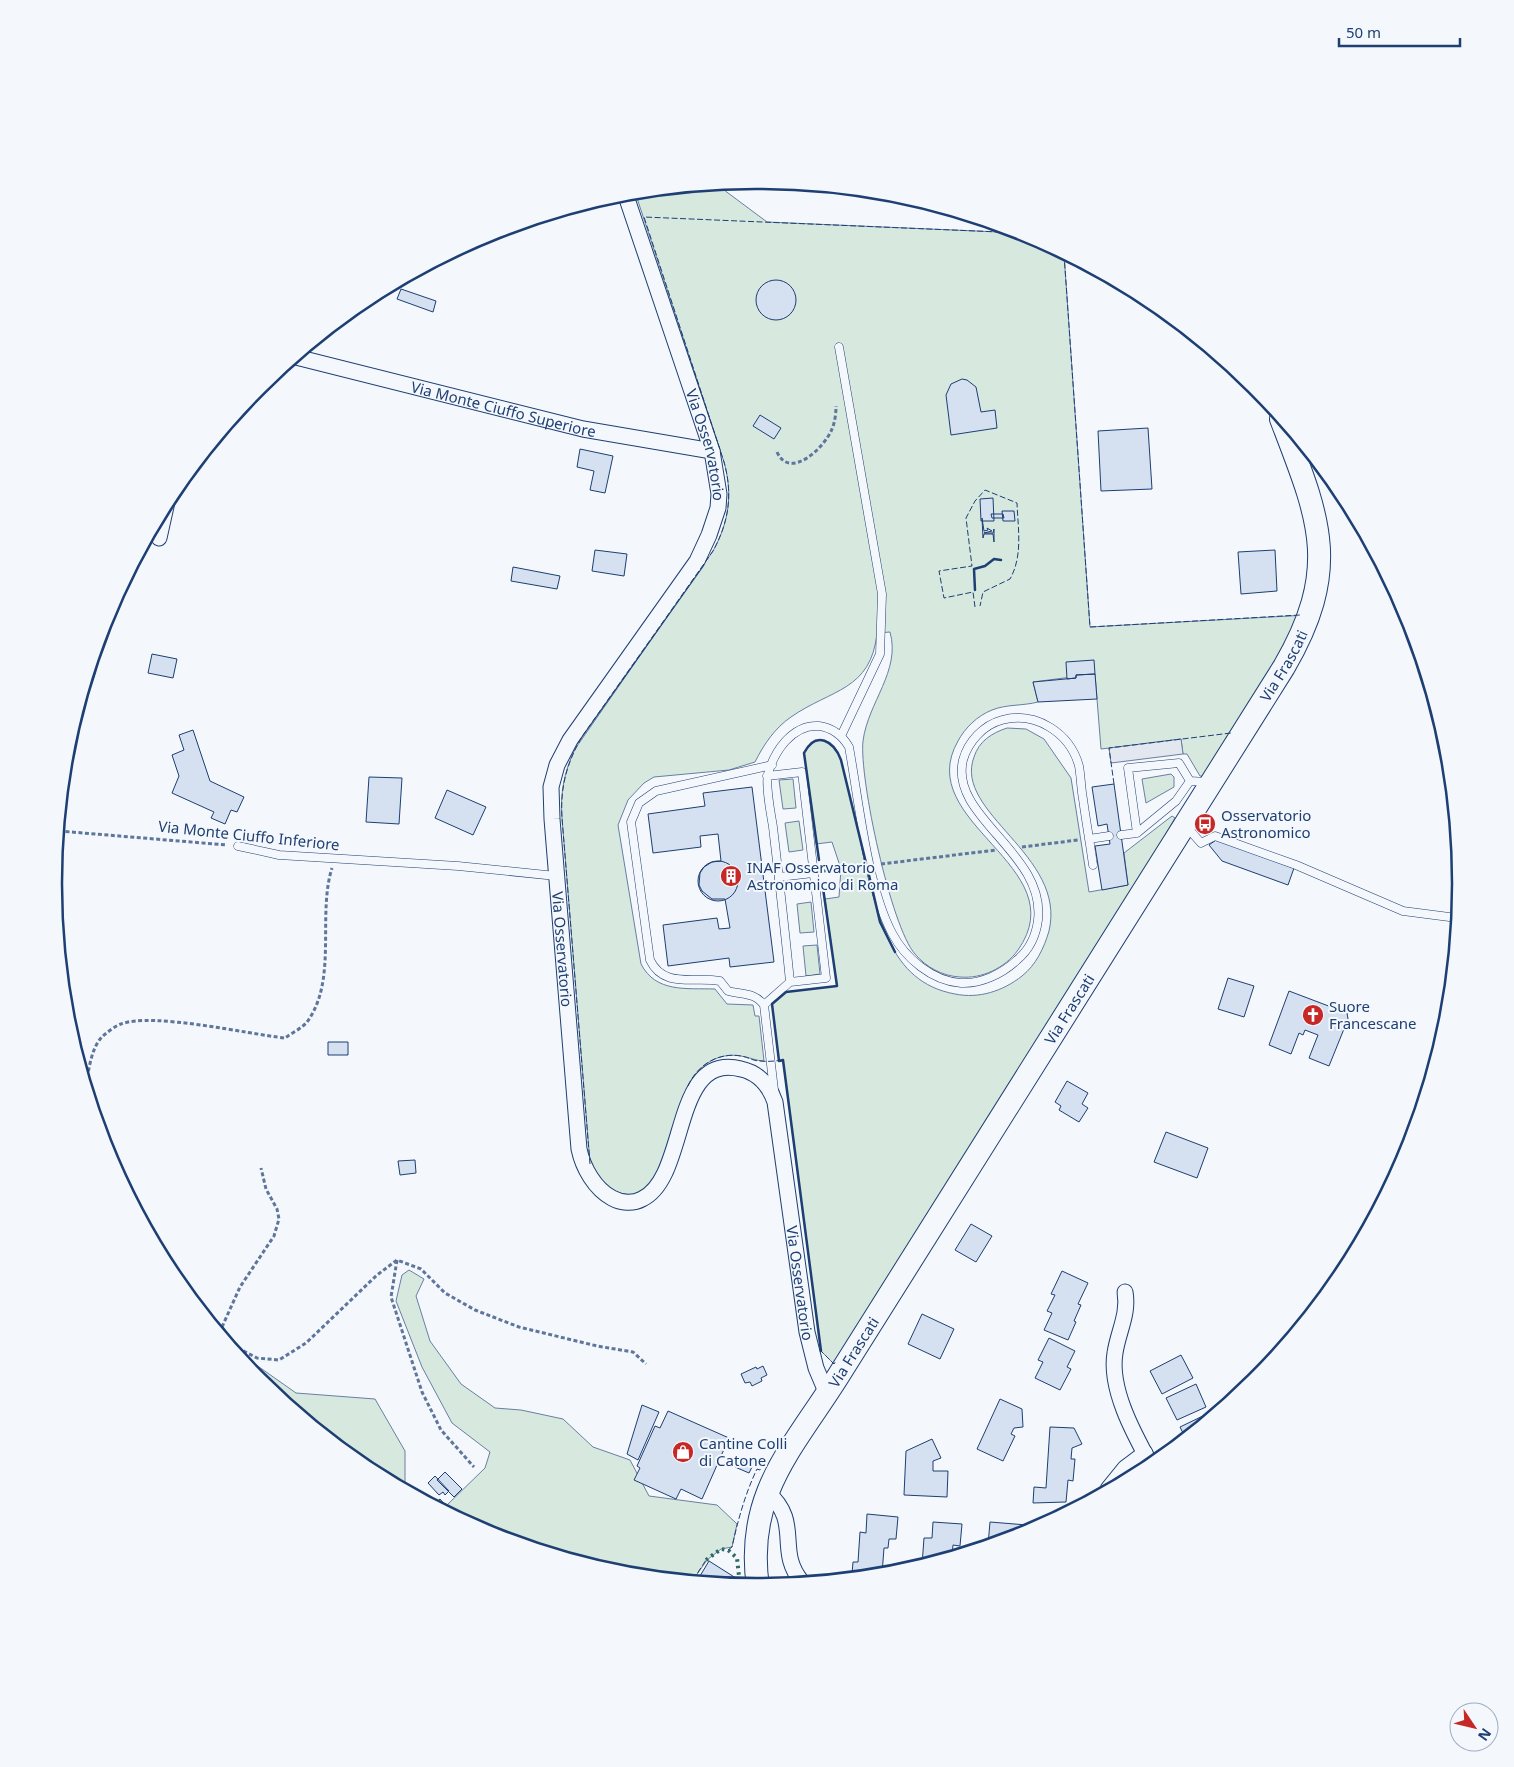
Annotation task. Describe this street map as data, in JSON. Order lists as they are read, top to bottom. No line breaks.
{"streets":{"main road":["Via Frascati"],"street":["Via Monte Ciuffo Superiore","Via Osservatorio"],"lane":["Via Monte Ciuffo Inferiore"]},"crossings":[["Via Monte Ciuffo Superiore","Via Osservatorio"],["Via Osservatorio","Via Frascati"],["Via Osservatorio","Via Monte Ciuffo Inferiore"]],"places":{"bus stop":["Osservatorio Astronomico"],"building":["INAF Osservatorio Astronomico di Roma"],"church":["Suore Francescane"],"shop":["Cantine Colli di Catone"]},"scale_bar":"50 m","north":"bottom right"}
